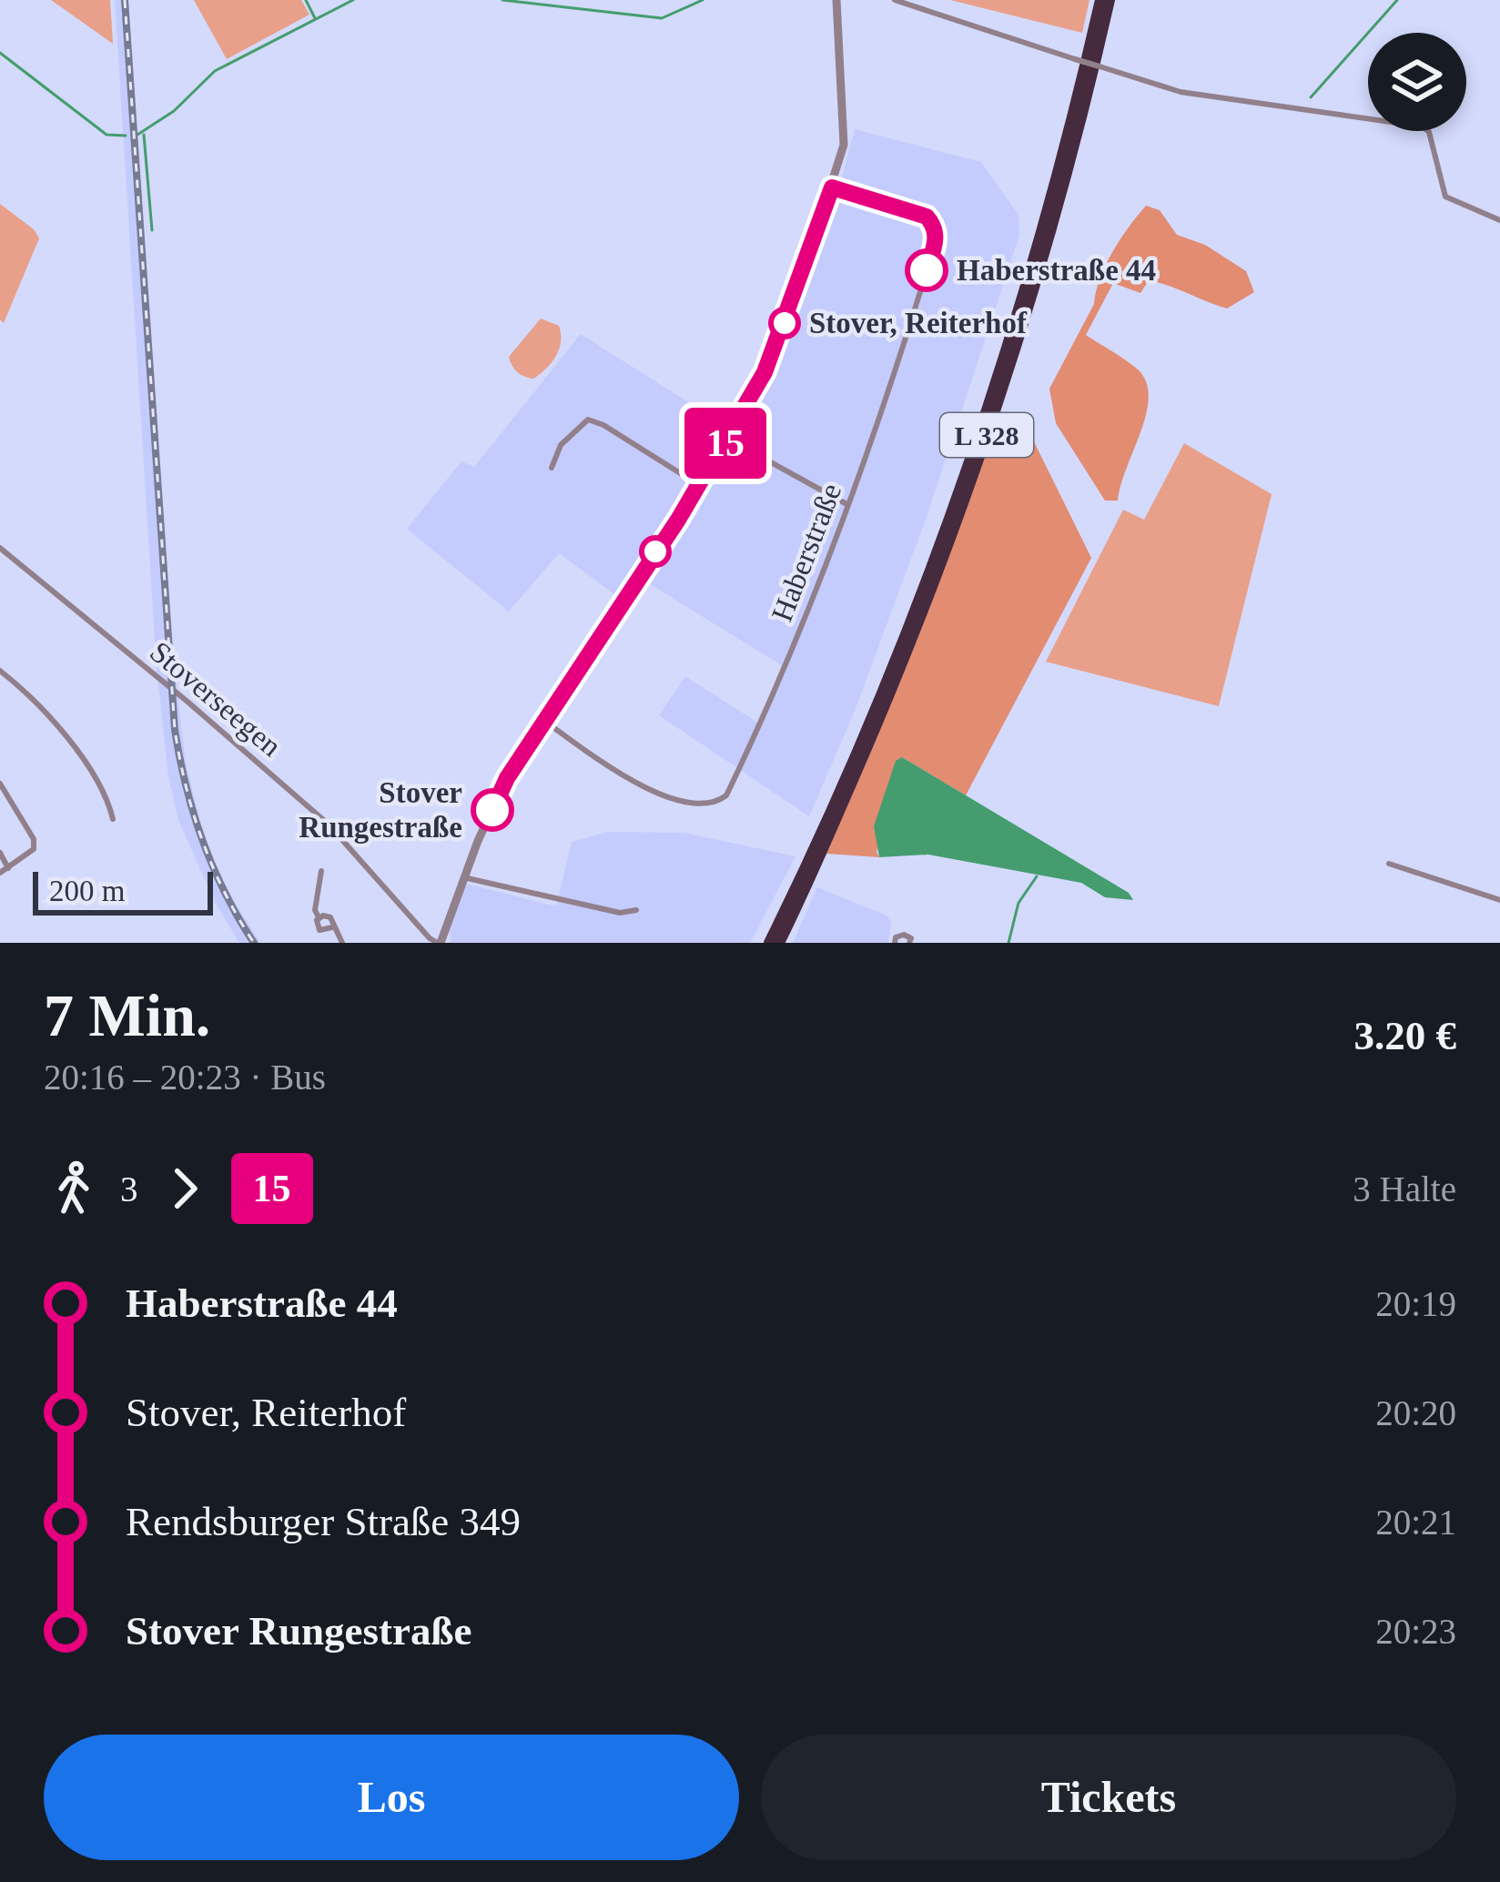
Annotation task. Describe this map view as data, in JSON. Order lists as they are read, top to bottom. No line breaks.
{"streets":{"highway":["L 328"],"street":["Haberstraße","Stoverseegen"]},"places":["Haberstraße 44","Stover, Reiterhof","Stover Rungestraße"],"lines":["bus line 15"],"scale_bar":"200 m","page":{"on_map":"15","scale":"200 m","heading":["7 Min.","20:16 – 20:23 · Bus","3.20 €"],"legs":["3","15","3 Halte"],"list":[{"name":"Haberstraße 44","value":"20:19"},{"name":"Stover, Reiterhof","value":"20:20"},{"name":"Rendsburger Straße 349","value":"20:21"},{"name":"Stover Rungestraße","value":"20:23"}],"buttons":["Los","Tickets"]}}
